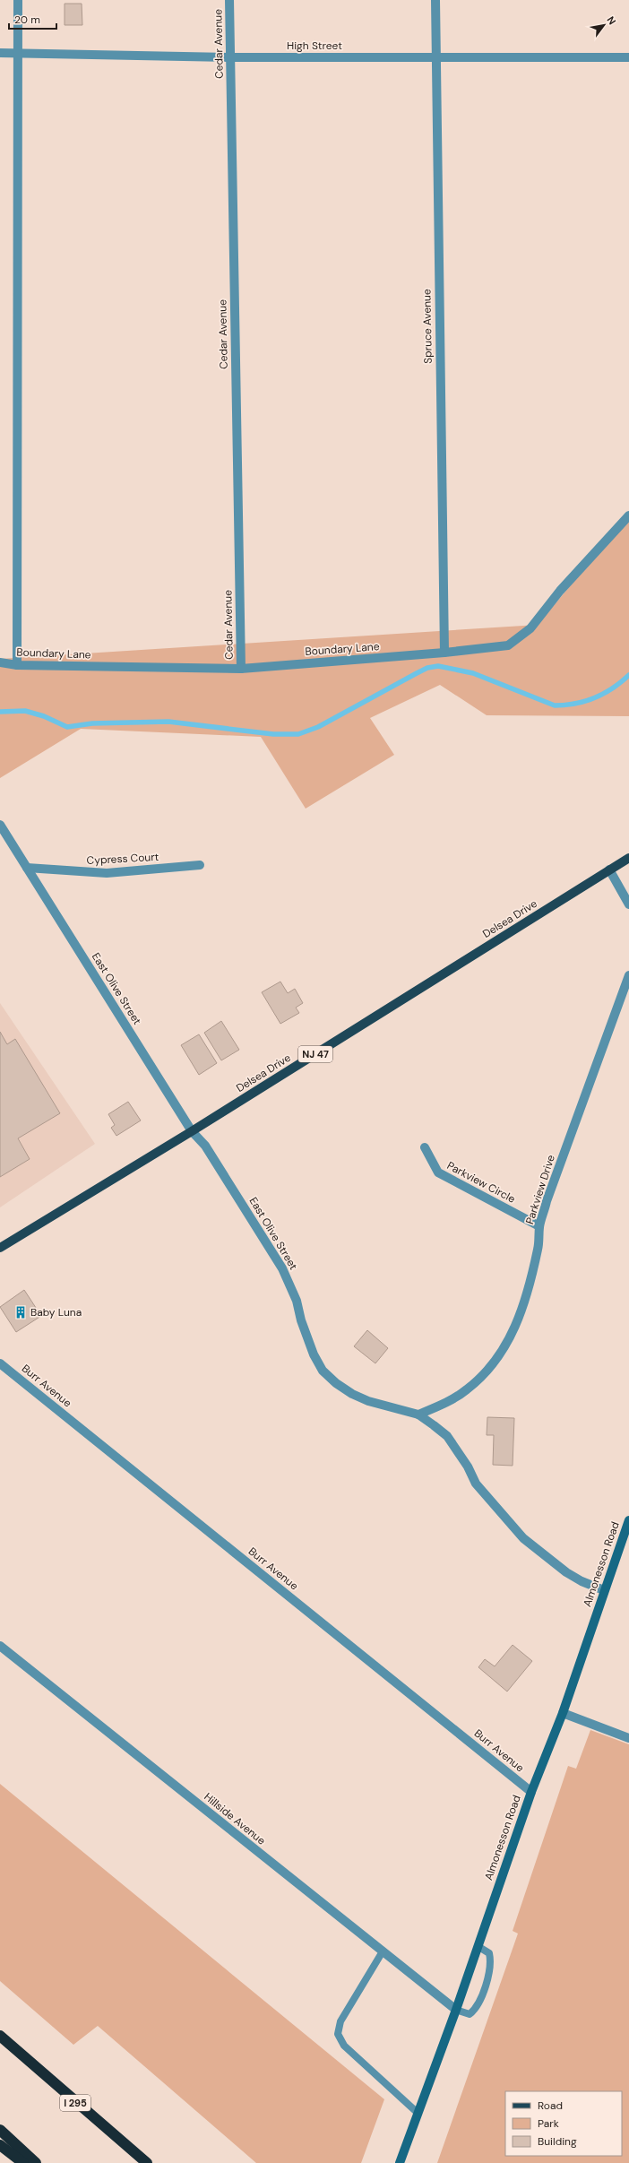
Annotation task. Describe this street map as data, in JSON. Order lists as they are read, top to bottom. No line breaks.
{"streets":{"highway":["I 295"],"main road":["Delsea Drive","NJ 47","Almonesson Road"],"street":["Cedar Avenue","High Street","Spruce Avenue","Boundary Lane","Cypress Court","East Olive Street","Parkview Circle","Parkview Drive","Burr Avenue","Hillside Avenue"]},"crossings":[["Cedar Avenue","High Street"],["Cedar Avenue","Boundary Lane"],["High Street","Spruce Avenue"],["Spruce Avenue","Boundary Lane"],["Cypress Court","East Olive Street"],["Delsea Drive","East Olive Street"],["East Olive Street","Parkview Drive"],["East Olive Street","Almonesson Road"],["Parkview Circle","Parkview Drive"],["Burr Avenue","Almonesson Road"],["Almonesson Road","Hillside Avenue"]],"places":{"building":["Baby Luna"]},"legend":["Road","Park","Building"],"scale_bar":"20 m","north":"top right"}
